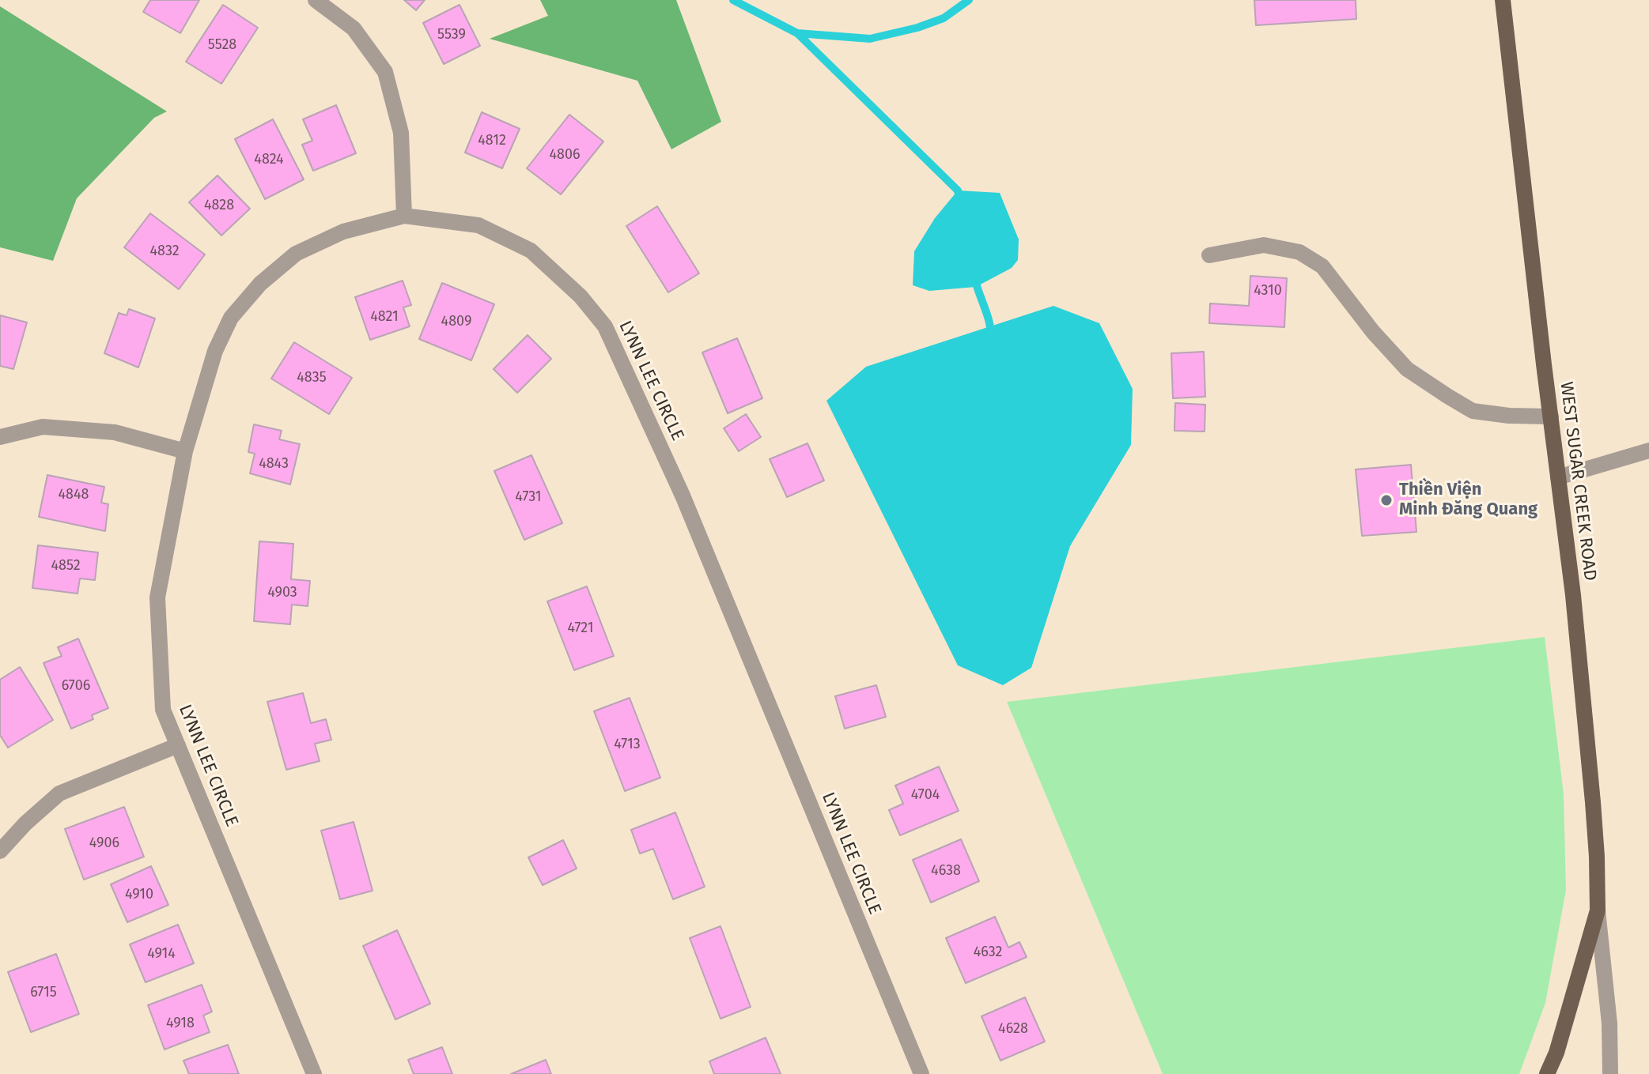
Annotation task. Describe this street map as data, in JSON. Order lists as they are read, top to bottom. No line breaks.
{"streets":{"main road":["WEST SUGAR CREEK ROAD"],"street":["LYNN LEE CIRCLE"]},"places":["Thiền Viện Minh Đăng Quang"],"house_numbers":["5539","5528","4812","4806","4824","4828","4832","4310","4821","4809","4835","4843","4848","4731","4852","4903","4721","6706","4713","4704","4906","4638","4910","4632","4914","6715","4918","4628"]}
